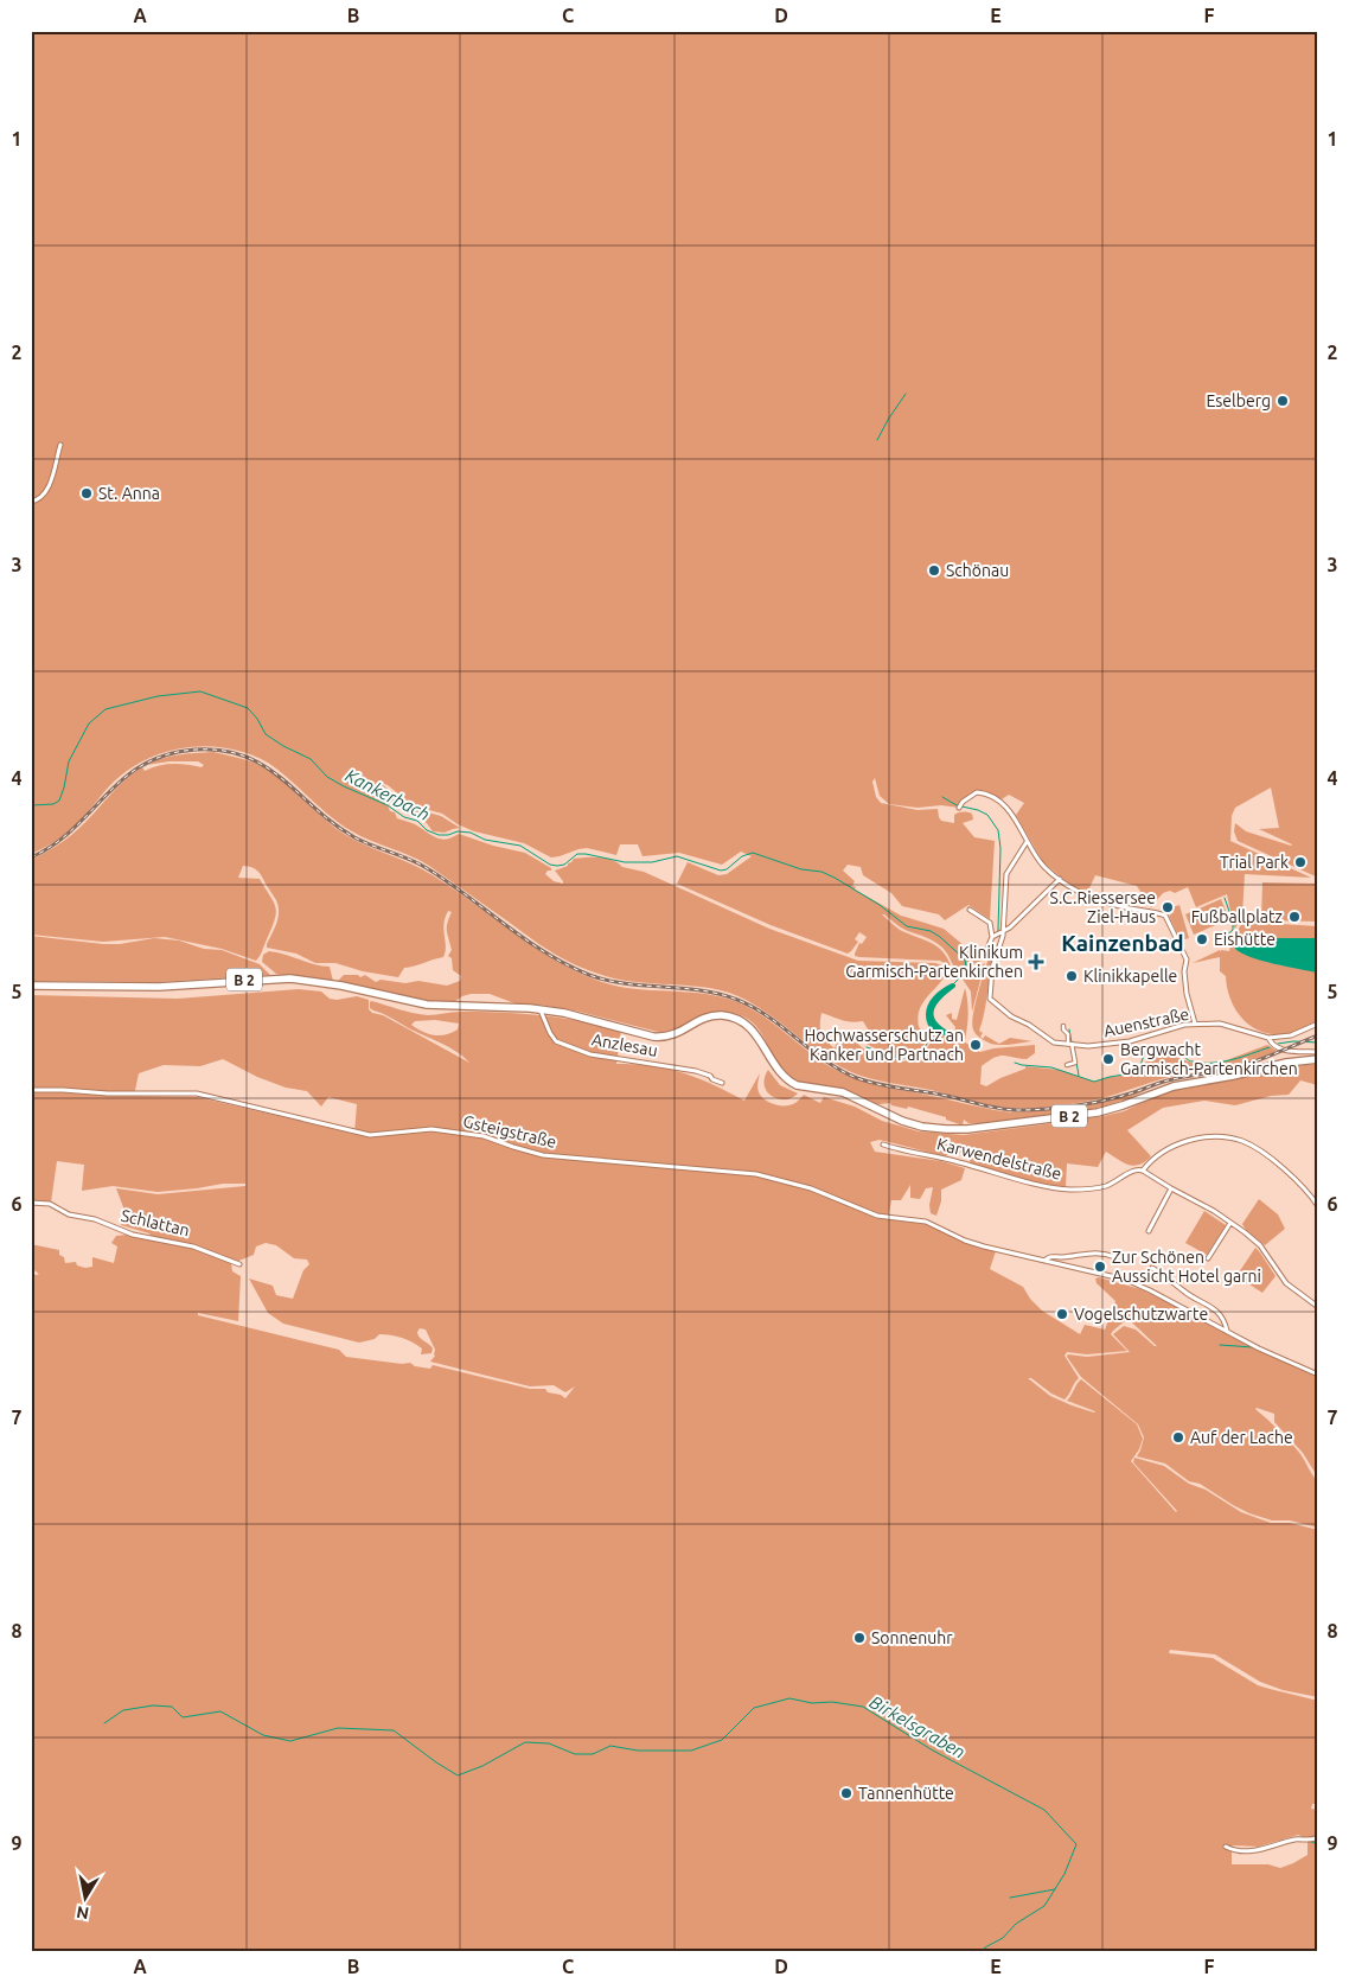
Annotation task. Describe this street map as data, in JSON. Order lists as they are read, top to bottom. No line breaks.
{"streets":{"main road":["B 2"],"street":["Auenstraße","Anzlesau","Gsteigstraße","Karwendelstraße","Schlattan"]},"crossings":[["B 2","Anzlesau"]],"districts":["Kainzenbad"],"water":["Kankerbach","Birkelsgraben"],"places":{"other":["Eselberg","St. Anna","Schönau","Trial Park","S.C.Riessersee Ziel-Haus","Fußballplatz","Eishütte","Klinikkapelle","Hochwasserschutz an Kanker und Partnach","Bergwacht Garmisch-Partenkirchen","Zur Schönen Aussicht Hotel garni","Vogelschutzwarte","Auf der Lache","Sonnenuhr","Tannenhütte"],"health":["Klinikum Garmisch-Partenkirchen"]},"north":"bottom","grid":{"columns":["A","B","C","D","E","F"],"rows":["1","2","3","4","5","6","7","8","9"]}}
